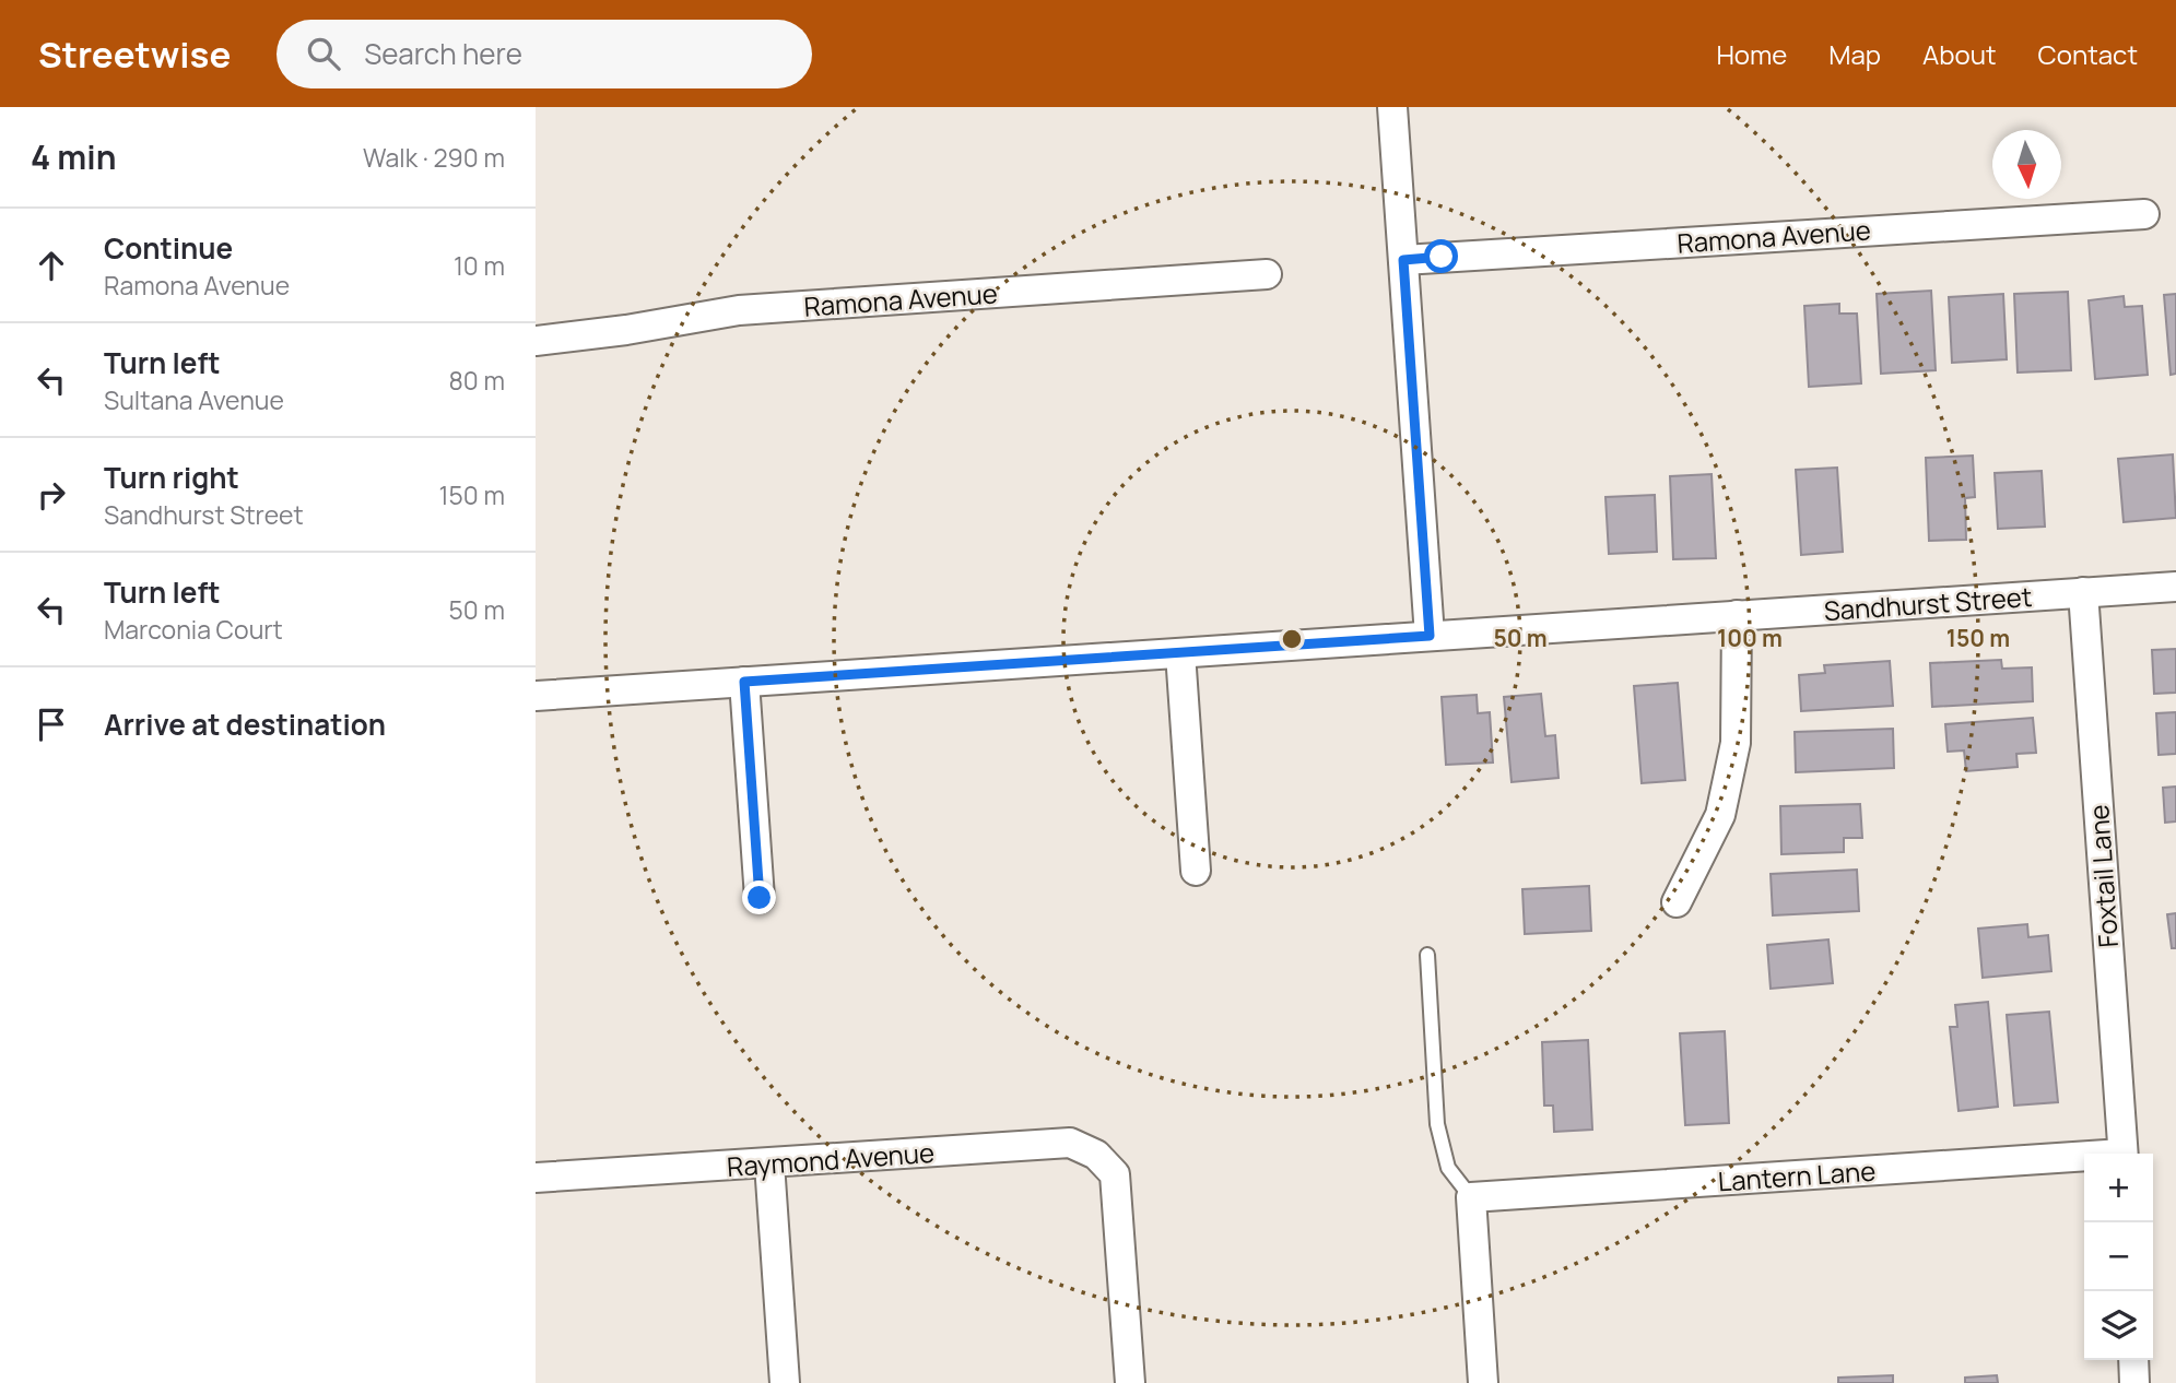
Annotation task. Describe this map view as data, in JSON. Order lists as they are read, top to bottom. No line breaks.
{"streets":{"street":["Ramona Avenue","Sandhurst Street","Foxtail Lane","Raymond Avenue","Lantern Lane"]},"crossings":[["Sandhurst Street","Foxtail Lane"]],"north":"bottom","page":{"header":"Streetwise","search":"Search here","nav":["Home","Map","About","Contact"],"heading":["4 min","Walk · 290 m"],"list":[["Continue","Ramona Avenue","10 m"],["Turn left","Sultana Avenue","80 m"],["Turn right","Sandhurst Street","150 m"],["Turn left","Marconia Court","50 m"],"Arrive at destination"],"map_buttons":["+","−"]},"rings":["50 m","100 m","150 m"]}
